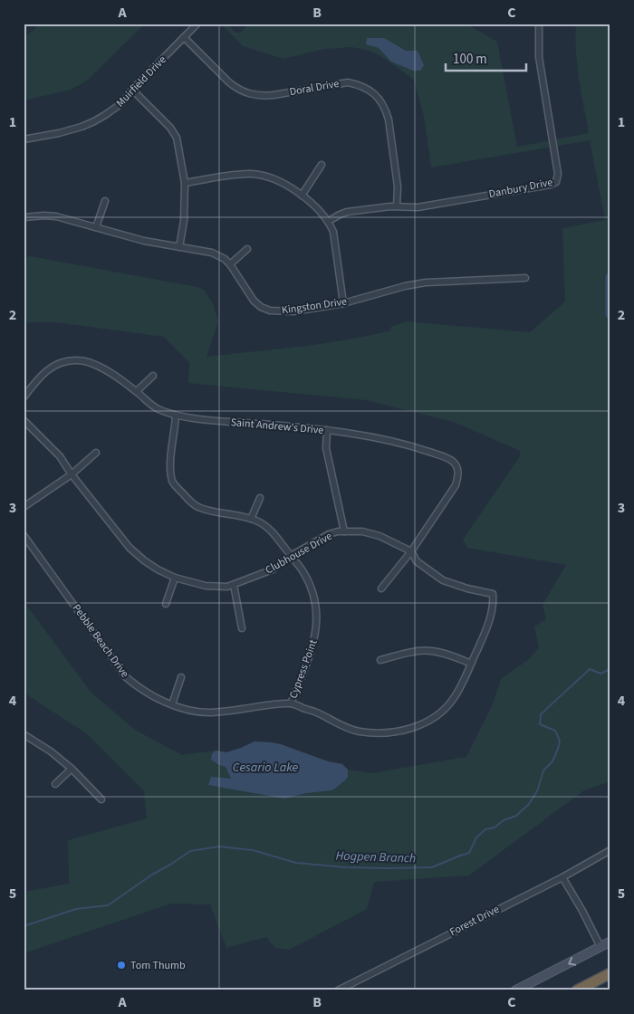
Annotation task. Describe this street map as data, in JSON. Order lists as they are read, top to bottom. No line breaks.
{"streets":{"street":["Muirfield Drive","Doral Drive","Danbury Drive","Kingston Drive","Saint Andrew's Drive","Clubhouse Drive","Pebble Beach Drive","Cypress Point","Forest Drive"]},"crossings":[["Muirfield Drive","Doral Drive"],["Doral Drive","Danbury Drive"],["Saint Andrew's Drive","Clubhouse Drive"],["Saint Andrew's Drive","Cypress Point"],["Clubhouse Drive","Pebble Beach Drive"],["Clubhouse Drive","Cypress Point"],["Pebble Beach Drive","Cypress Point"]],"water":["Cesario Lake","Hogpen Branch"],"places":["Tom Thumb"],"scale_bar":"100 m","grid":{"columns":["A","B","C"],"rows":["1","2","3","4","5"]}}
